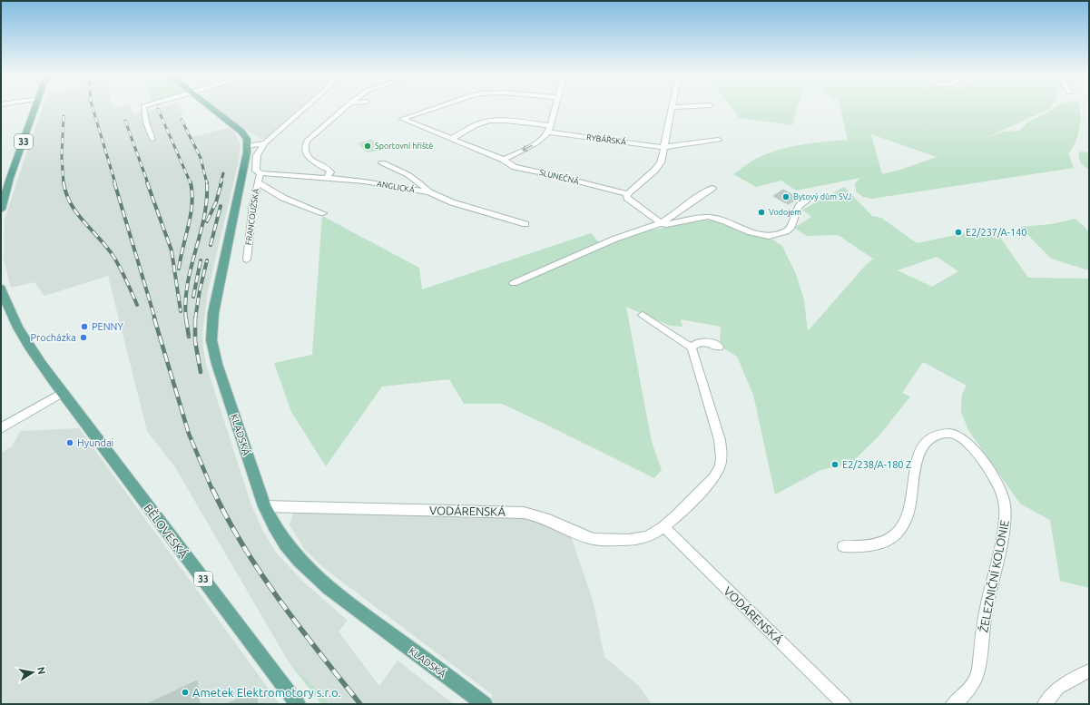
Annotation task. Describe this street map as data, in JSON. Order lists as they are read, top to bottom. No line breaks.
{"streets":{"main road":["33","KLADSKÁ","BĚLOVESKÁ"],"street":["RYBÁŘSKÁ","SLUNEČNÁ","ANGLICKÁ","FRANCOUZSKÁ","VODÁRENSKÁ","ŽELEZNIČNÍ KOLONIE"]},"crossings":[["KLADSKÁ","VODÁRENSKÁ"]],"places":["Sportovní hřiště","Bytový dům SVJ","Vodojem","E2/237/A-140","PENNY","Procházka","Hyundai","E2/238/A-180 Z","Ametek Elektromotory s.r.o."],"north":"right"}
